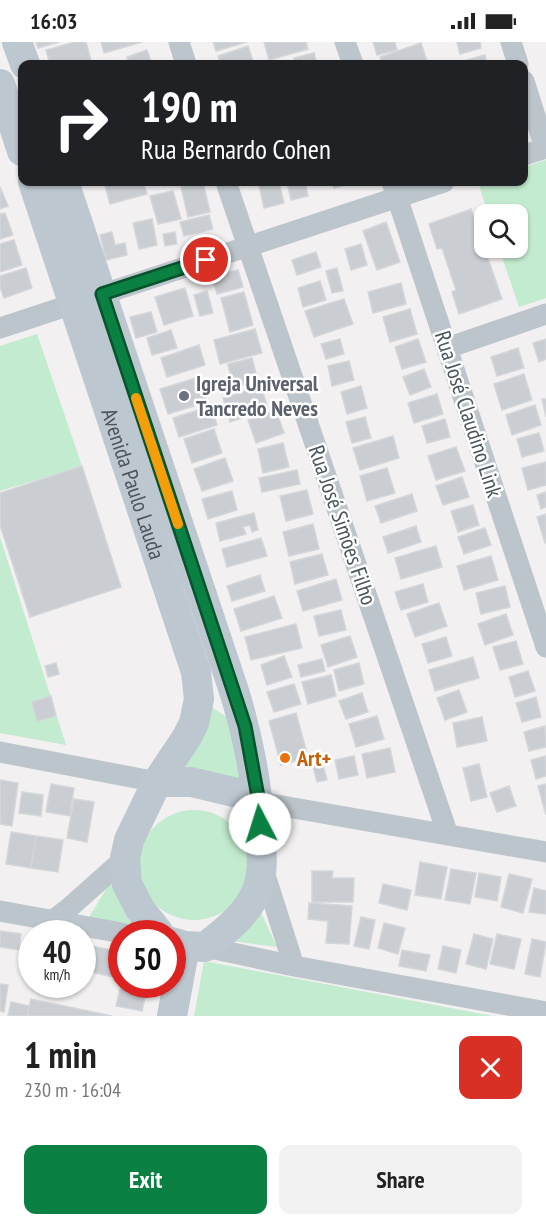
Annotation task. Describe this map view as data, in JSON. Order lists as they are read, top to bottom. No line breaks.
{"streets":{"main road":["Avenida Paulo Lauda"],"street":["Rua José Claudino Link","Rua José Simões Filho"]},"places":["Igreja Universal Tancredo Neves","Art+"],"page":{"status":"16:03","turn":["190 m","Rua Bernardo Cohen"],"speed":"40 km/h","limit":"50","heading":["1 min","230 m · 16:04"],"buttons":["Exit","Share"]}}
